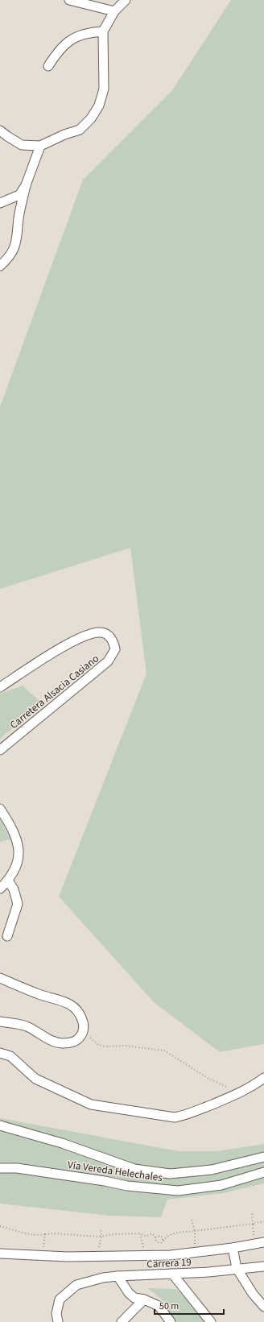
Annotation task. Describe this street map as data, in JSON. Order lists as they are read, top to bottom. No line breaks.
{"streets":{"street":["Carretera Alsacia Casiano","Vía Vereda Helechales","Carrera 19"]},"scale_bar":"50 m"}
